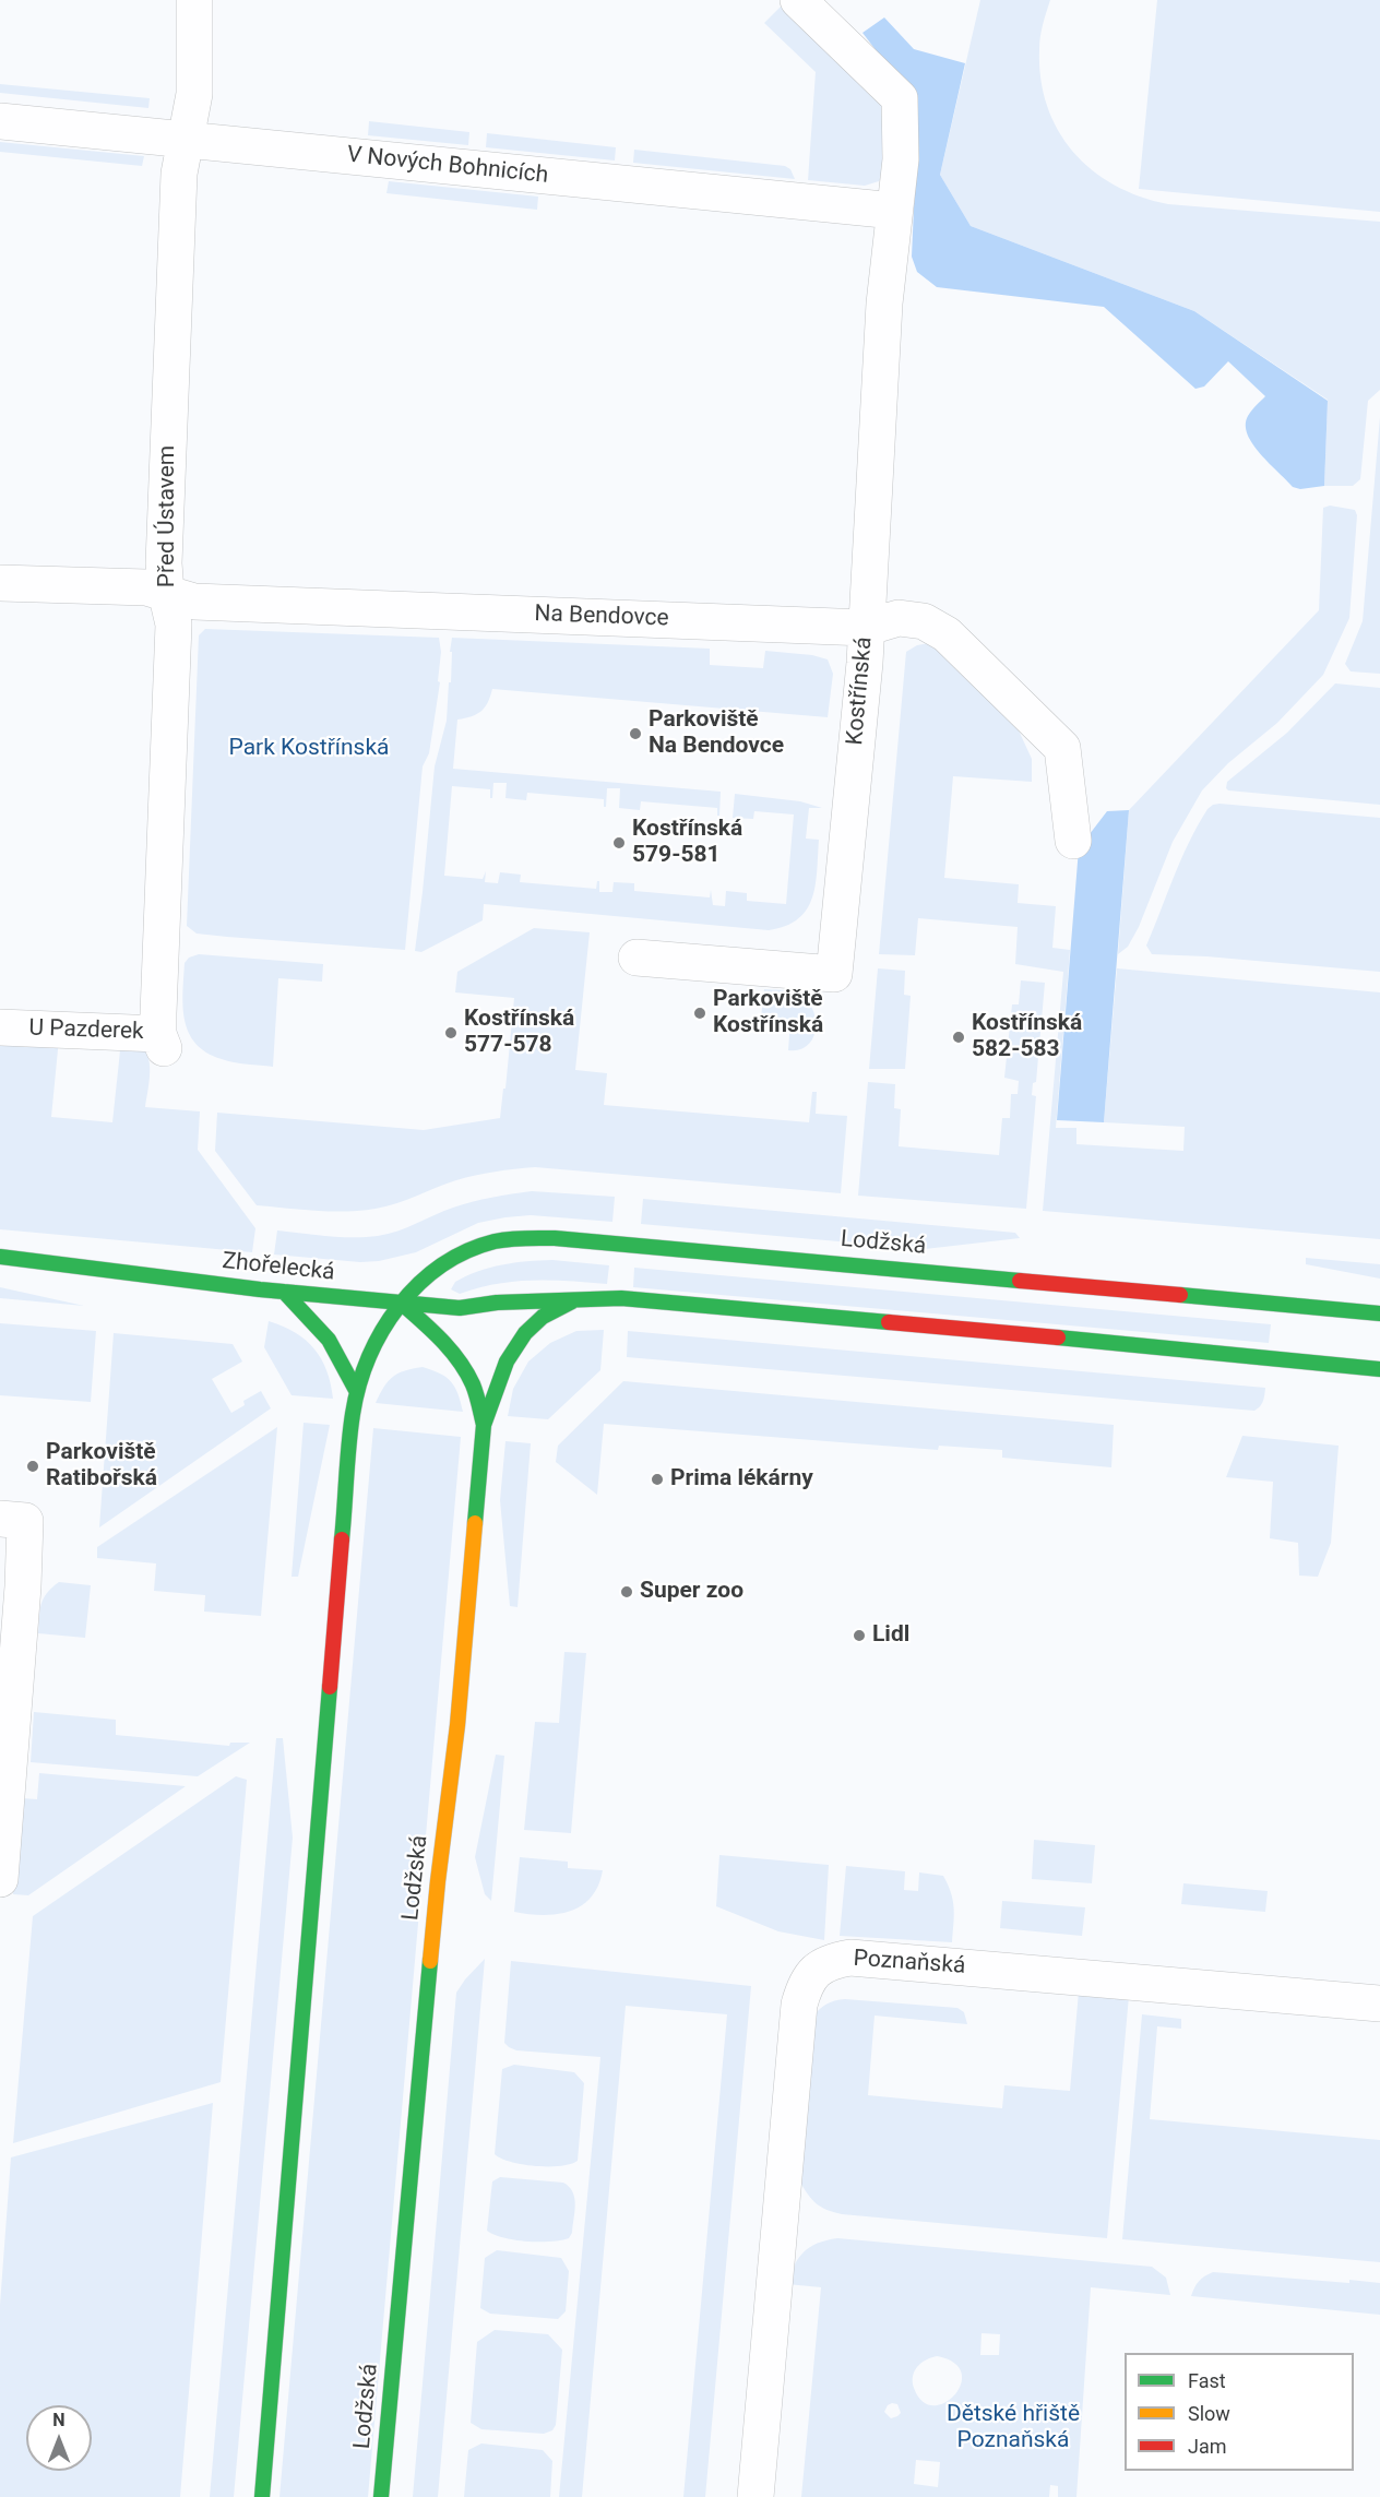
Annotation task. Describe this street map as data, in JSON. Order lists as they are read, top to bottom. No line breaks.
{"streets":{"street":["V Nových Bohnicích","Před Ústavem","Na Bendovce","Kostřínská","U Pazderek","Lodžská","Zhořelecká","Poznaňská"]},"crossings":[["V Nových Bohnicích","Před Ústavem"],["V Nových Bohnicích","Kostřínská"],["Před Ústavem","Na Bendovce"],["Před Ústavem","U Pazderek"],["Na Bendovce","Kostřínská"],["Lodžská","Zhořelecká"]],"parks":["Park Kostřínská","Dětské hřiště Poznaňská"],"places":["Parkoviště Na Bendovce","Kostřínská 579-581","Parkoviště Kostřínská","Kostřínská 577-578","Kostřínská 582-583","Parkoviště Ratibořská","Prima lékárny","Super zoo","Lidl"],"legend":["Fast","Slow","Jam"],"north":"top"}
